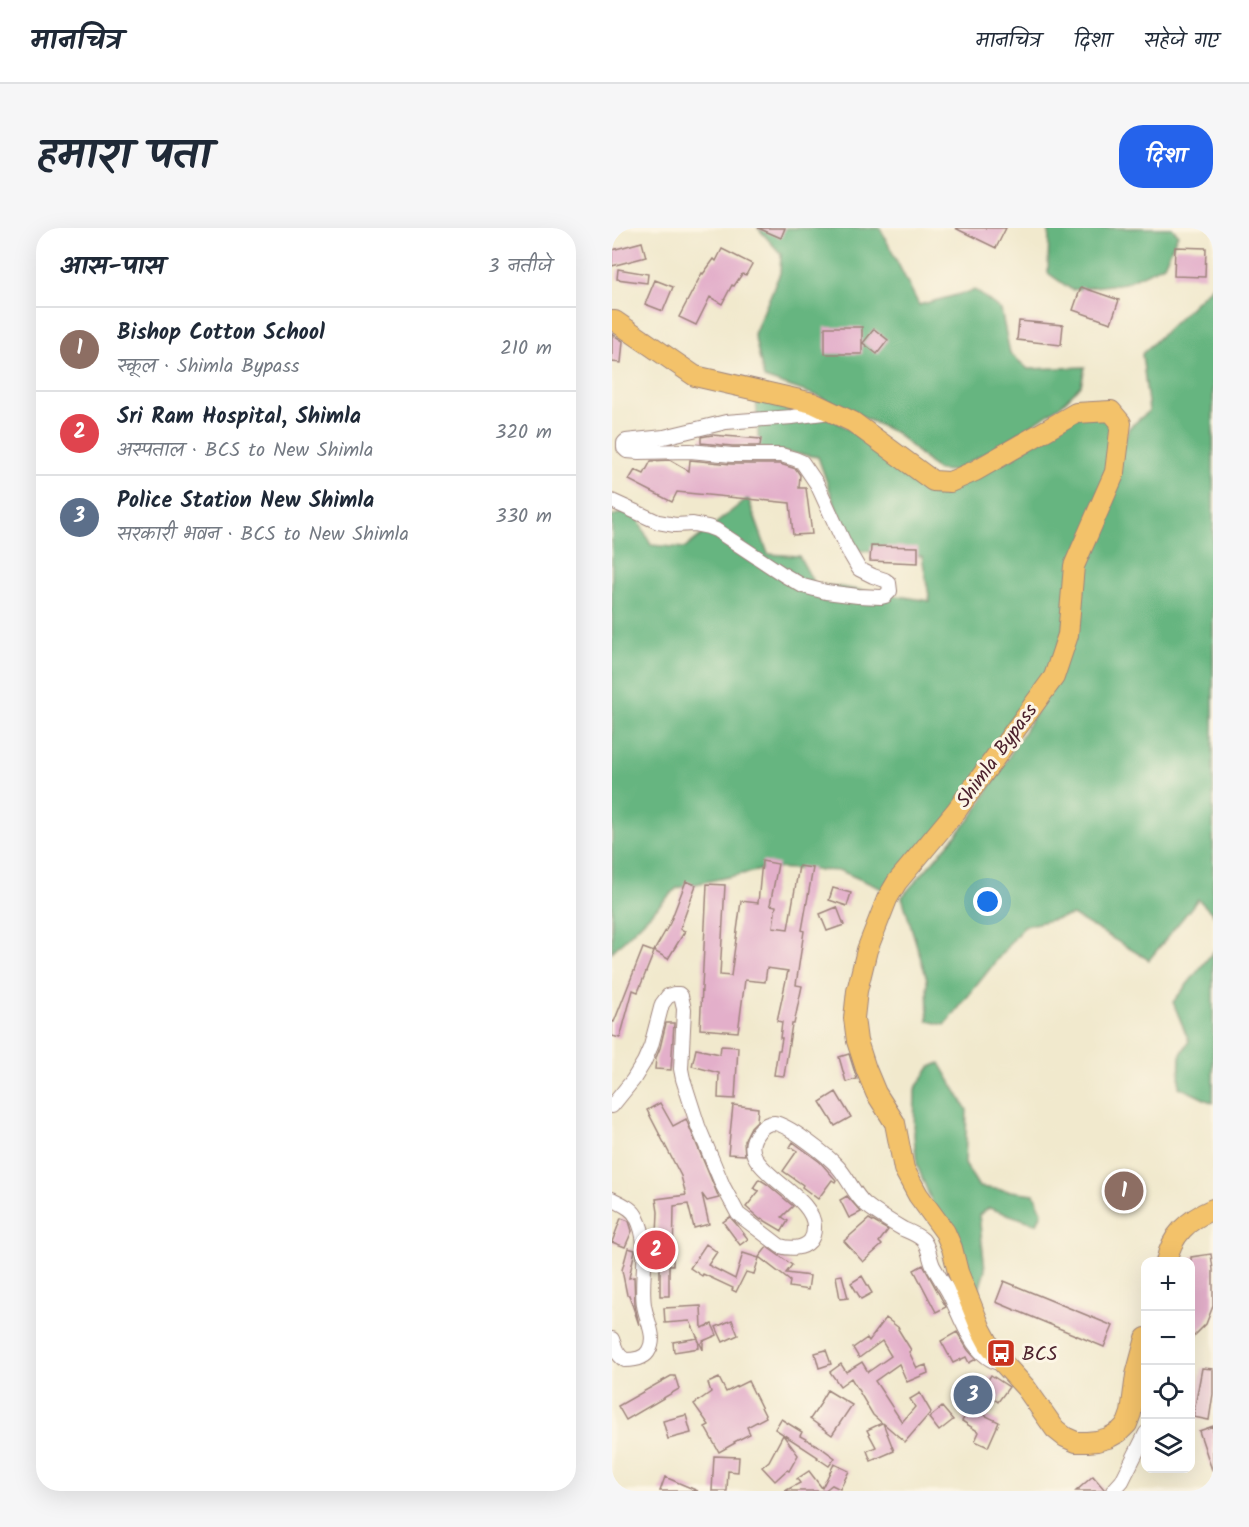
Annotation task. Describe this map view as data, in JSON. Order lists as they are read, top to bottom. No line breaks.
{"streets":{"highway":["Shimla Bypass"]},"places":{"bus stop":["BCS"]},"page":{"header":"मानचित्र","nav":["मानचित्र","दिशा","सहेजे गए"],"title":"हमारा पता","buttons":"दिशा","heading":["आस-पास","3 नतीजे"],"list":[{"mark":"1","name":"Bishop Cotton School","note":"स्कूल · Shimla Bypass","value":"210 m"},{"mark":"2","name":"Sri Ram Hospital, Shimla","note":"अस्पताल · BCS to New Shimla","value":"320 m"},{"mark":"3","name":"Police Station New Shimla","note":"सरकारी भवन · BCS to New Shimla","value":"330 m"}],"pins":["1","2","3"],"map_buttons":["+","−"]}}
